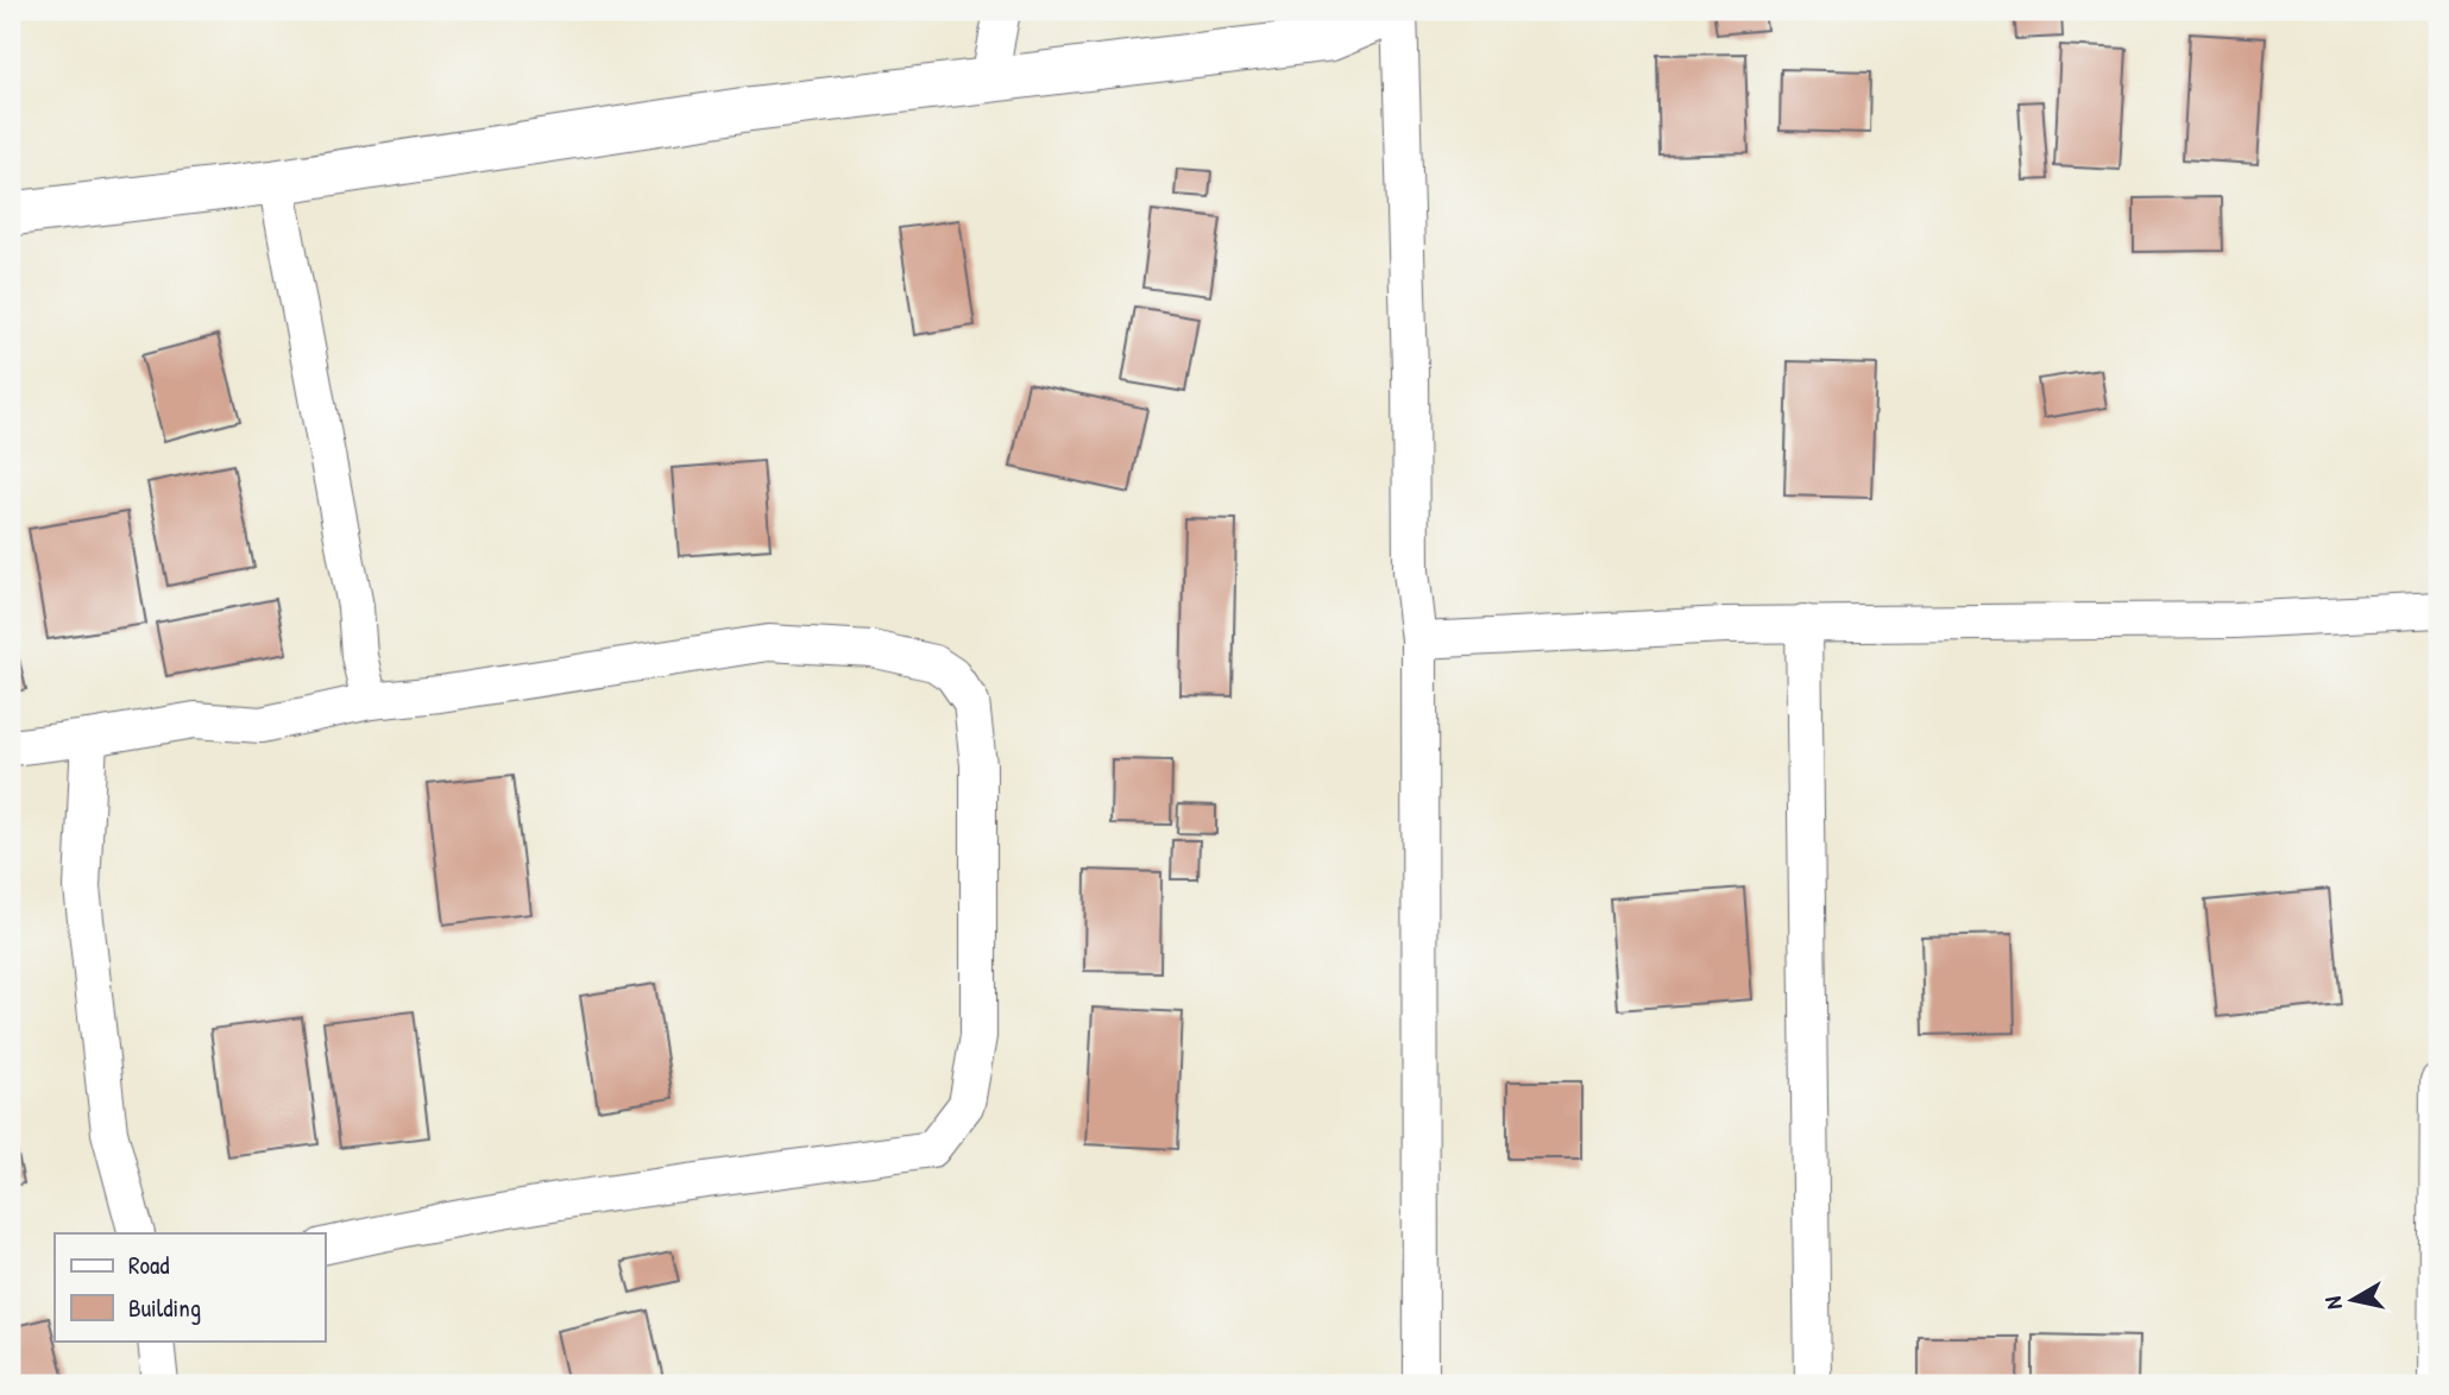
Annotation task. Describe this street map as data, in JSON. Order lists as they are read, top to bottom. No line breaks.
{"legend":["Road","Building"],"north":"left"}
